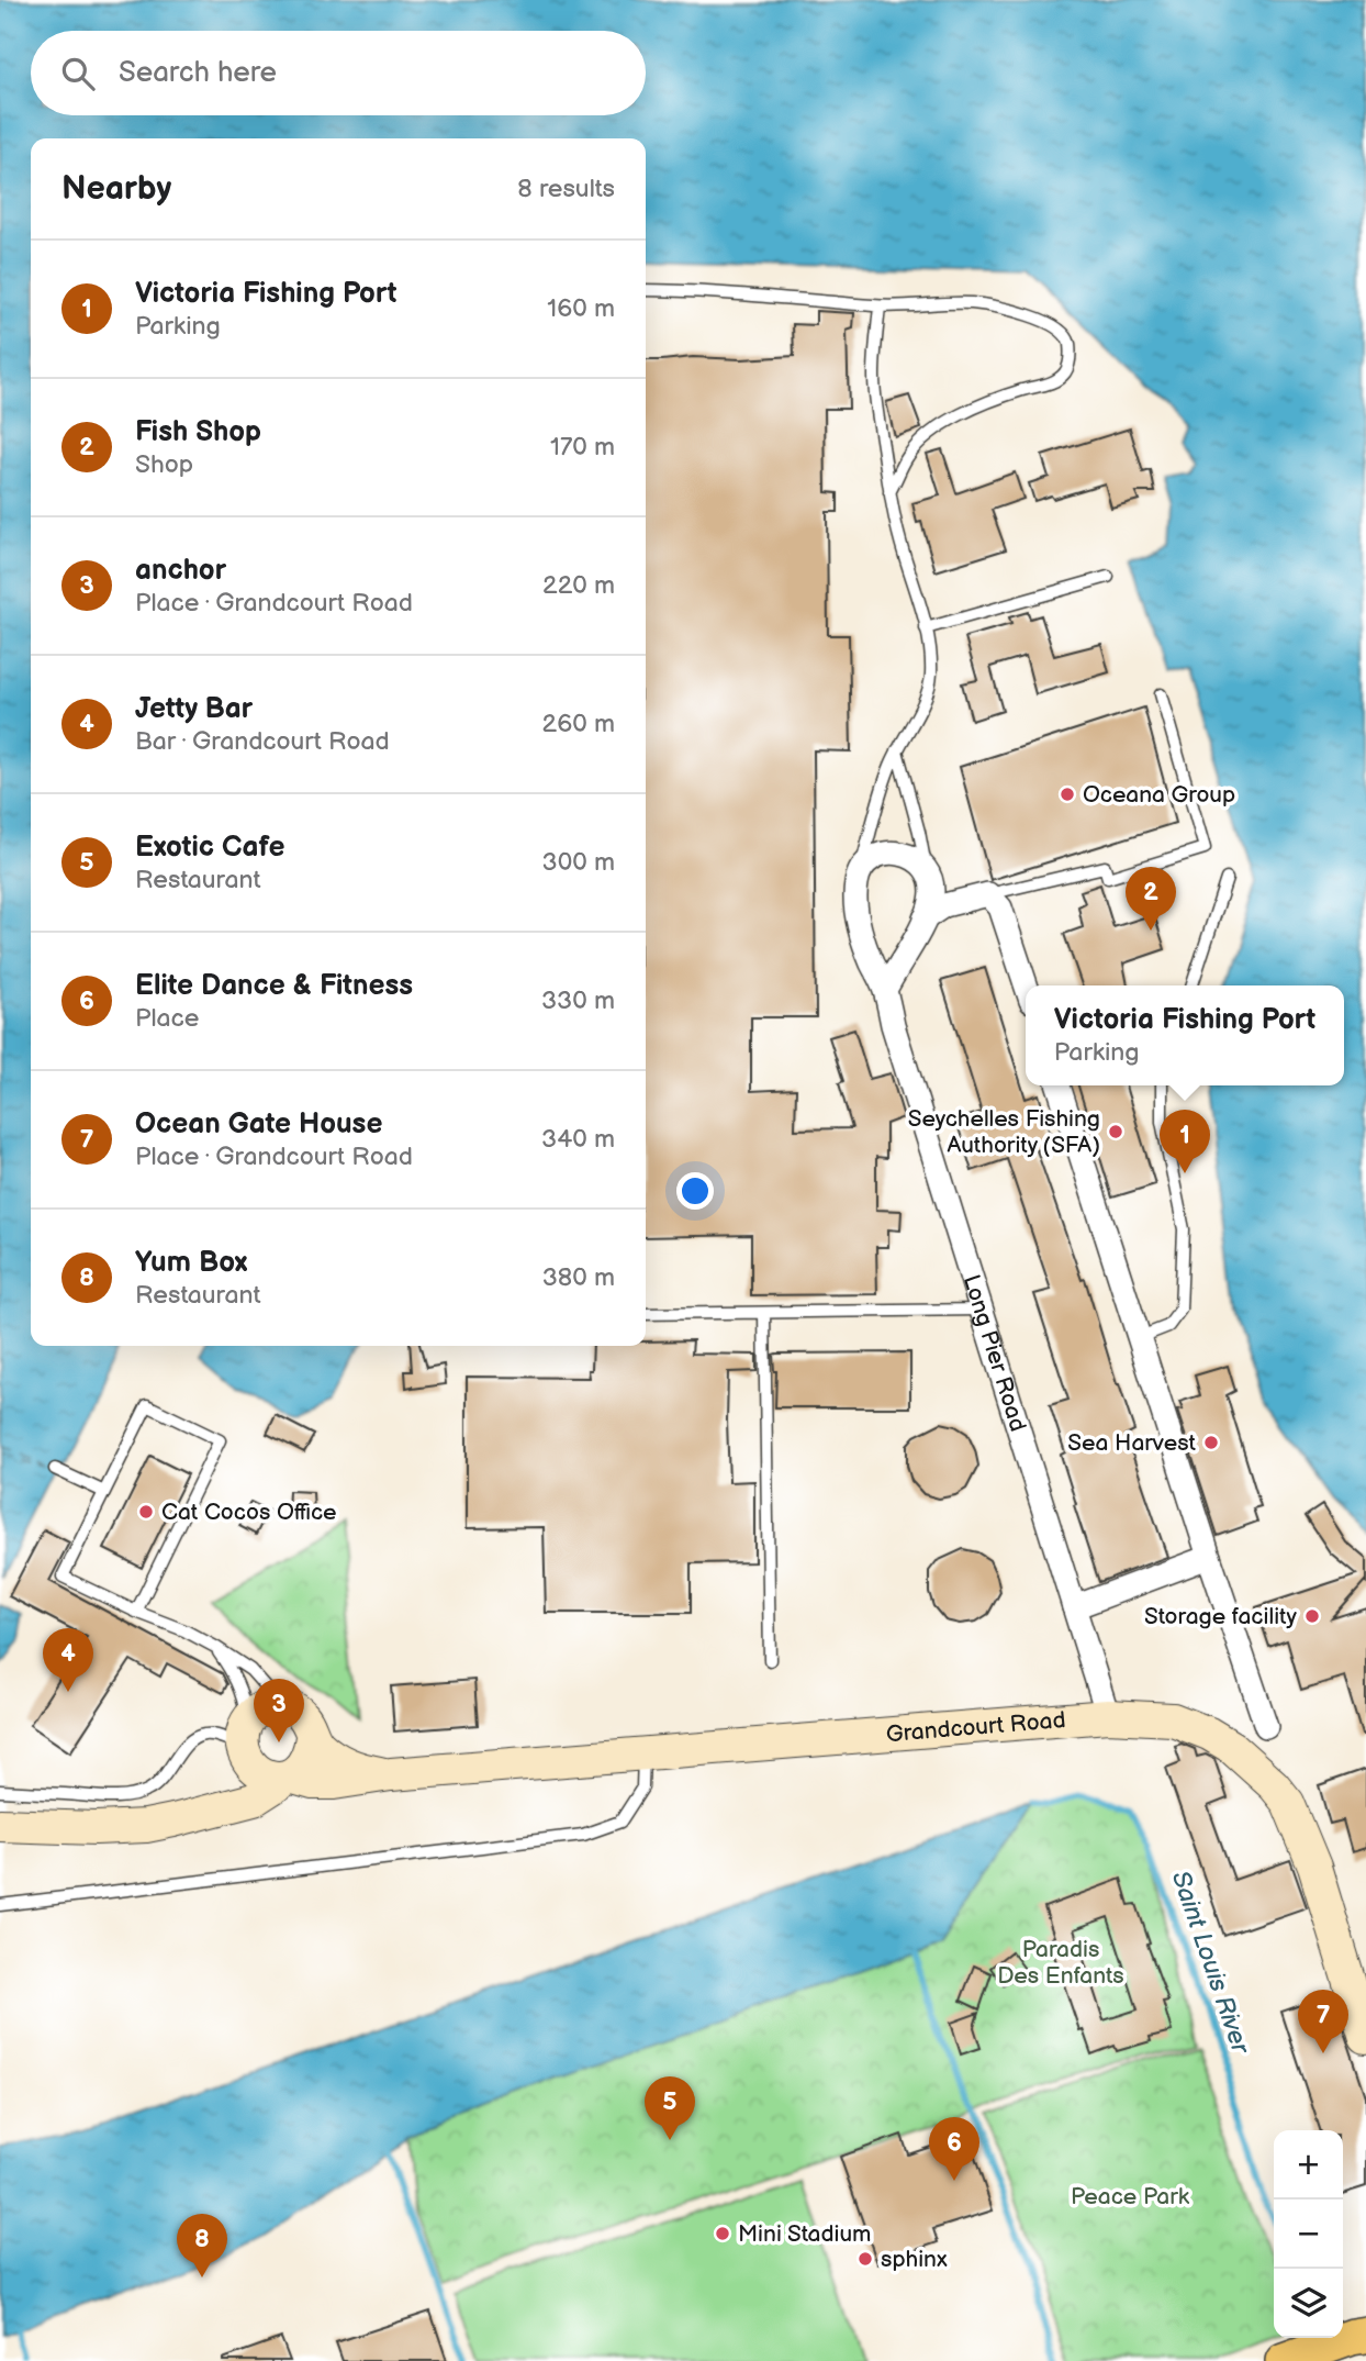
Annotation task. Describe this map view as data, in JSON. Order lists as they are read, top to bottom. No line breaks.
{"streets":{"street":["Long Pier Road","Grandcourt Road"]},"crossings":[["Long Pier Road","Grandcourt Road"]],"water":["Saint Louis River"],"parks":["Paradis Des Enfants","Peace Park"],"places":["Oceana Group","Seychelles Fishing Authority (SFA)","Sea Harvest","Cat Cocos Office","Storage facility","Mini Stadium","sphinx"],"page":{"search":"Search here","heading":["Nearby","8 results"],"list":[{"mark":"1","name":"Victoria Fishing Port","note":"Parking","value":"160 m"},{"mark":"2","name":"Fish Shop","note":"Shop","value":"170 m"},{"mark":"3","name":"anchor","note":"Place · Grandcourt Road","value":"220 m"},{"mark":"4","name":"Jetty Bar","note":"Bar · Grandcourt Road","value":"260 m"},{"mark":"5","name":"Exotic Cafe","note":"Restaurant","value":"300 m"},{"mark":"6","name":"Elite Dance & Fitness","note":"Place","value":"330 m"},{"mark":"7","name":"Ocean Gate House","note":"Place · Grandcourt Road","value":"340 m"},{"mark":"8","name":"Yum Box","note":"Restaurant","value":"380 m"}],"pins":["2","1","4","3","7","5","6","8"],"popup":["Victoria Fishing Port","Parking"],"map_buttons":["+","−"]}}
